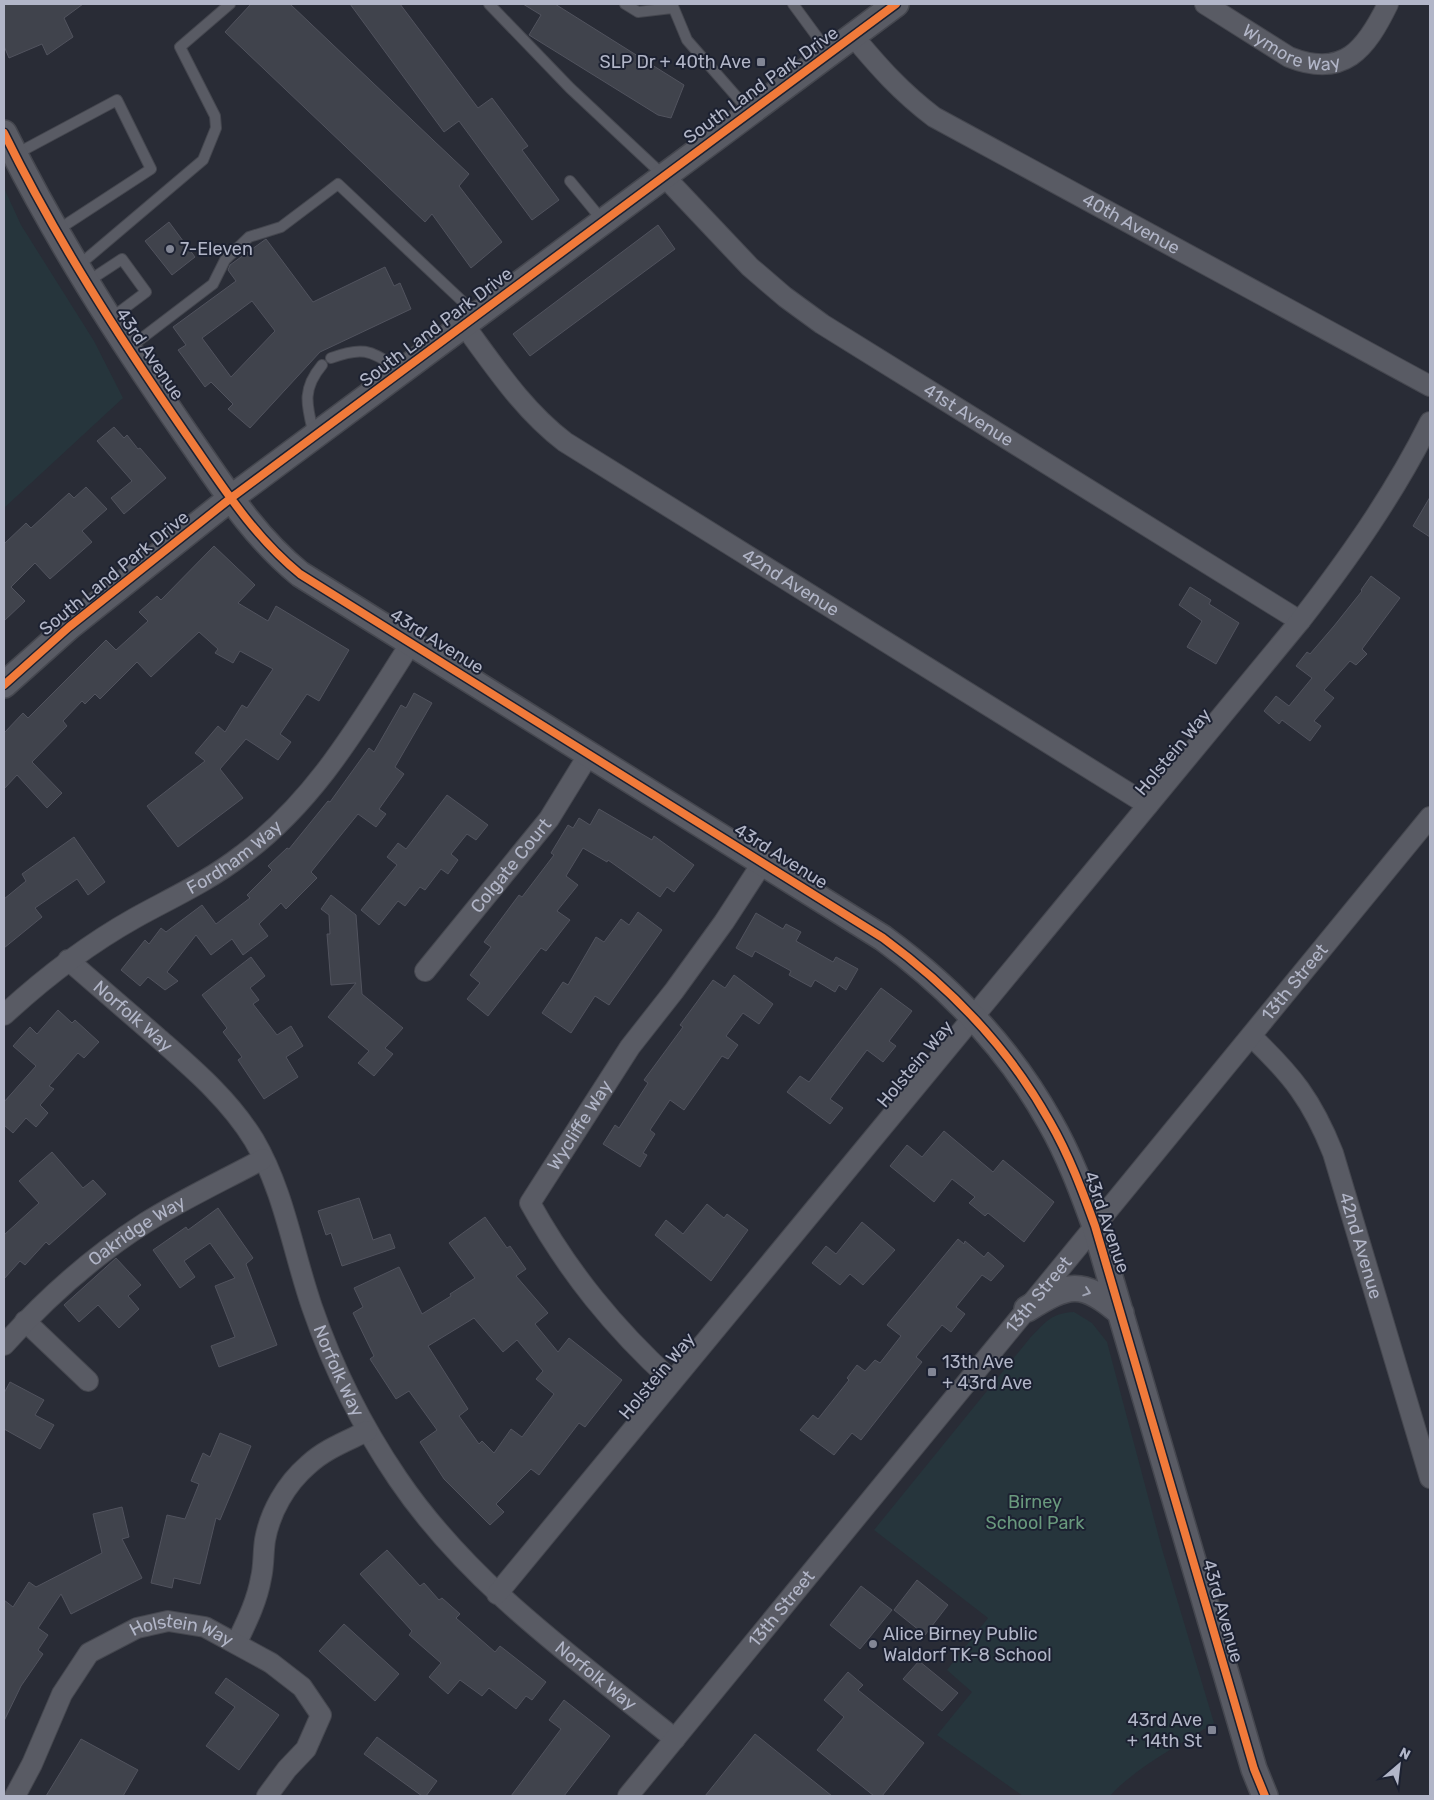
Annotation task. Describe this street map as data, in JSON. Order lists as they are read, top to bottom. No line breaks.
{"streets":{"street":["Wymore Way","South Land Park Drive","40th Avenue","43rd Avenue","41st Avenue","42nd Avenue","Holstein Way","Fordham Way","Colgate Court","13th Street","Norfolk Way","Wycliffe Way","Oakridge Way"]},"crossings":[["South Land Park Drive","40th Avenue"],["South Land Park Drive","43rd Avenue"],["South Land Park Drive","41st Avenue"],["South Land Park Drive","42nd Avenue"],["43rd Avenue","Holstein Way"],["43rd Avenue","Fordham Way"],["43rd Avenue","Colgate Court"],["43rd Avenue","13th Street"],["43rd Avenue","Wycliffe Way"],["41st Avenue","Holstein Way"],["42nd Avenue","Holstein Way"],["42nd Avenue","13th Street"],["Holstein Way","Norfolk Way"],["Holstein Way","Wycliffe Way"],["Fordham Way","Norfolk Way"],["13th Street","Norfolk Way"],["Norfolk Way","Oakridge Way"]],"parks":["Birney School Park"],"places":{"transit":["SLP Dr + 40th Ave","13th Ave + 43rd Ave","43rd Ave + 14th St"],"other":["7-Eleven","Alice Birney Public Waldorf TK-8 School"]},"north":"top right"}
